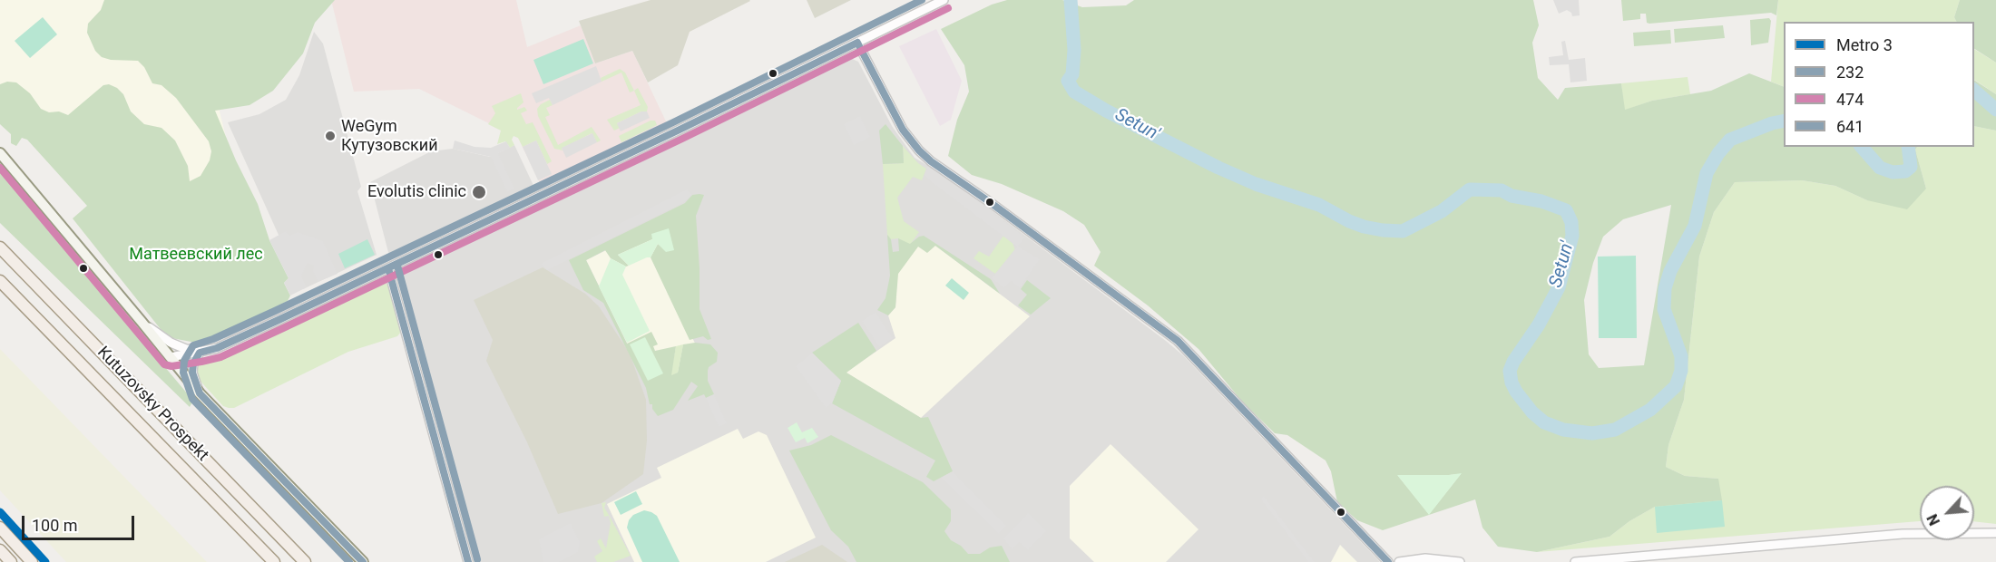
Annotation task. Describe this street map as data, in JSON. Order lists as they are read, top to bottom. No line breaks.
{"streets":{"main road":["Kutuzovsky Prospekt"]},"water":["Setun'"],"parks":["Матвеевский лес"],"places":["WeGym Кутузовский","Evolutis clinic"],"lines":["transit line 641","transit line 474","transit line 232","metro line 3"],"legend":["Metro 3","232","474","641"],"scale_bar":"100 m","north":"bottom left"}
